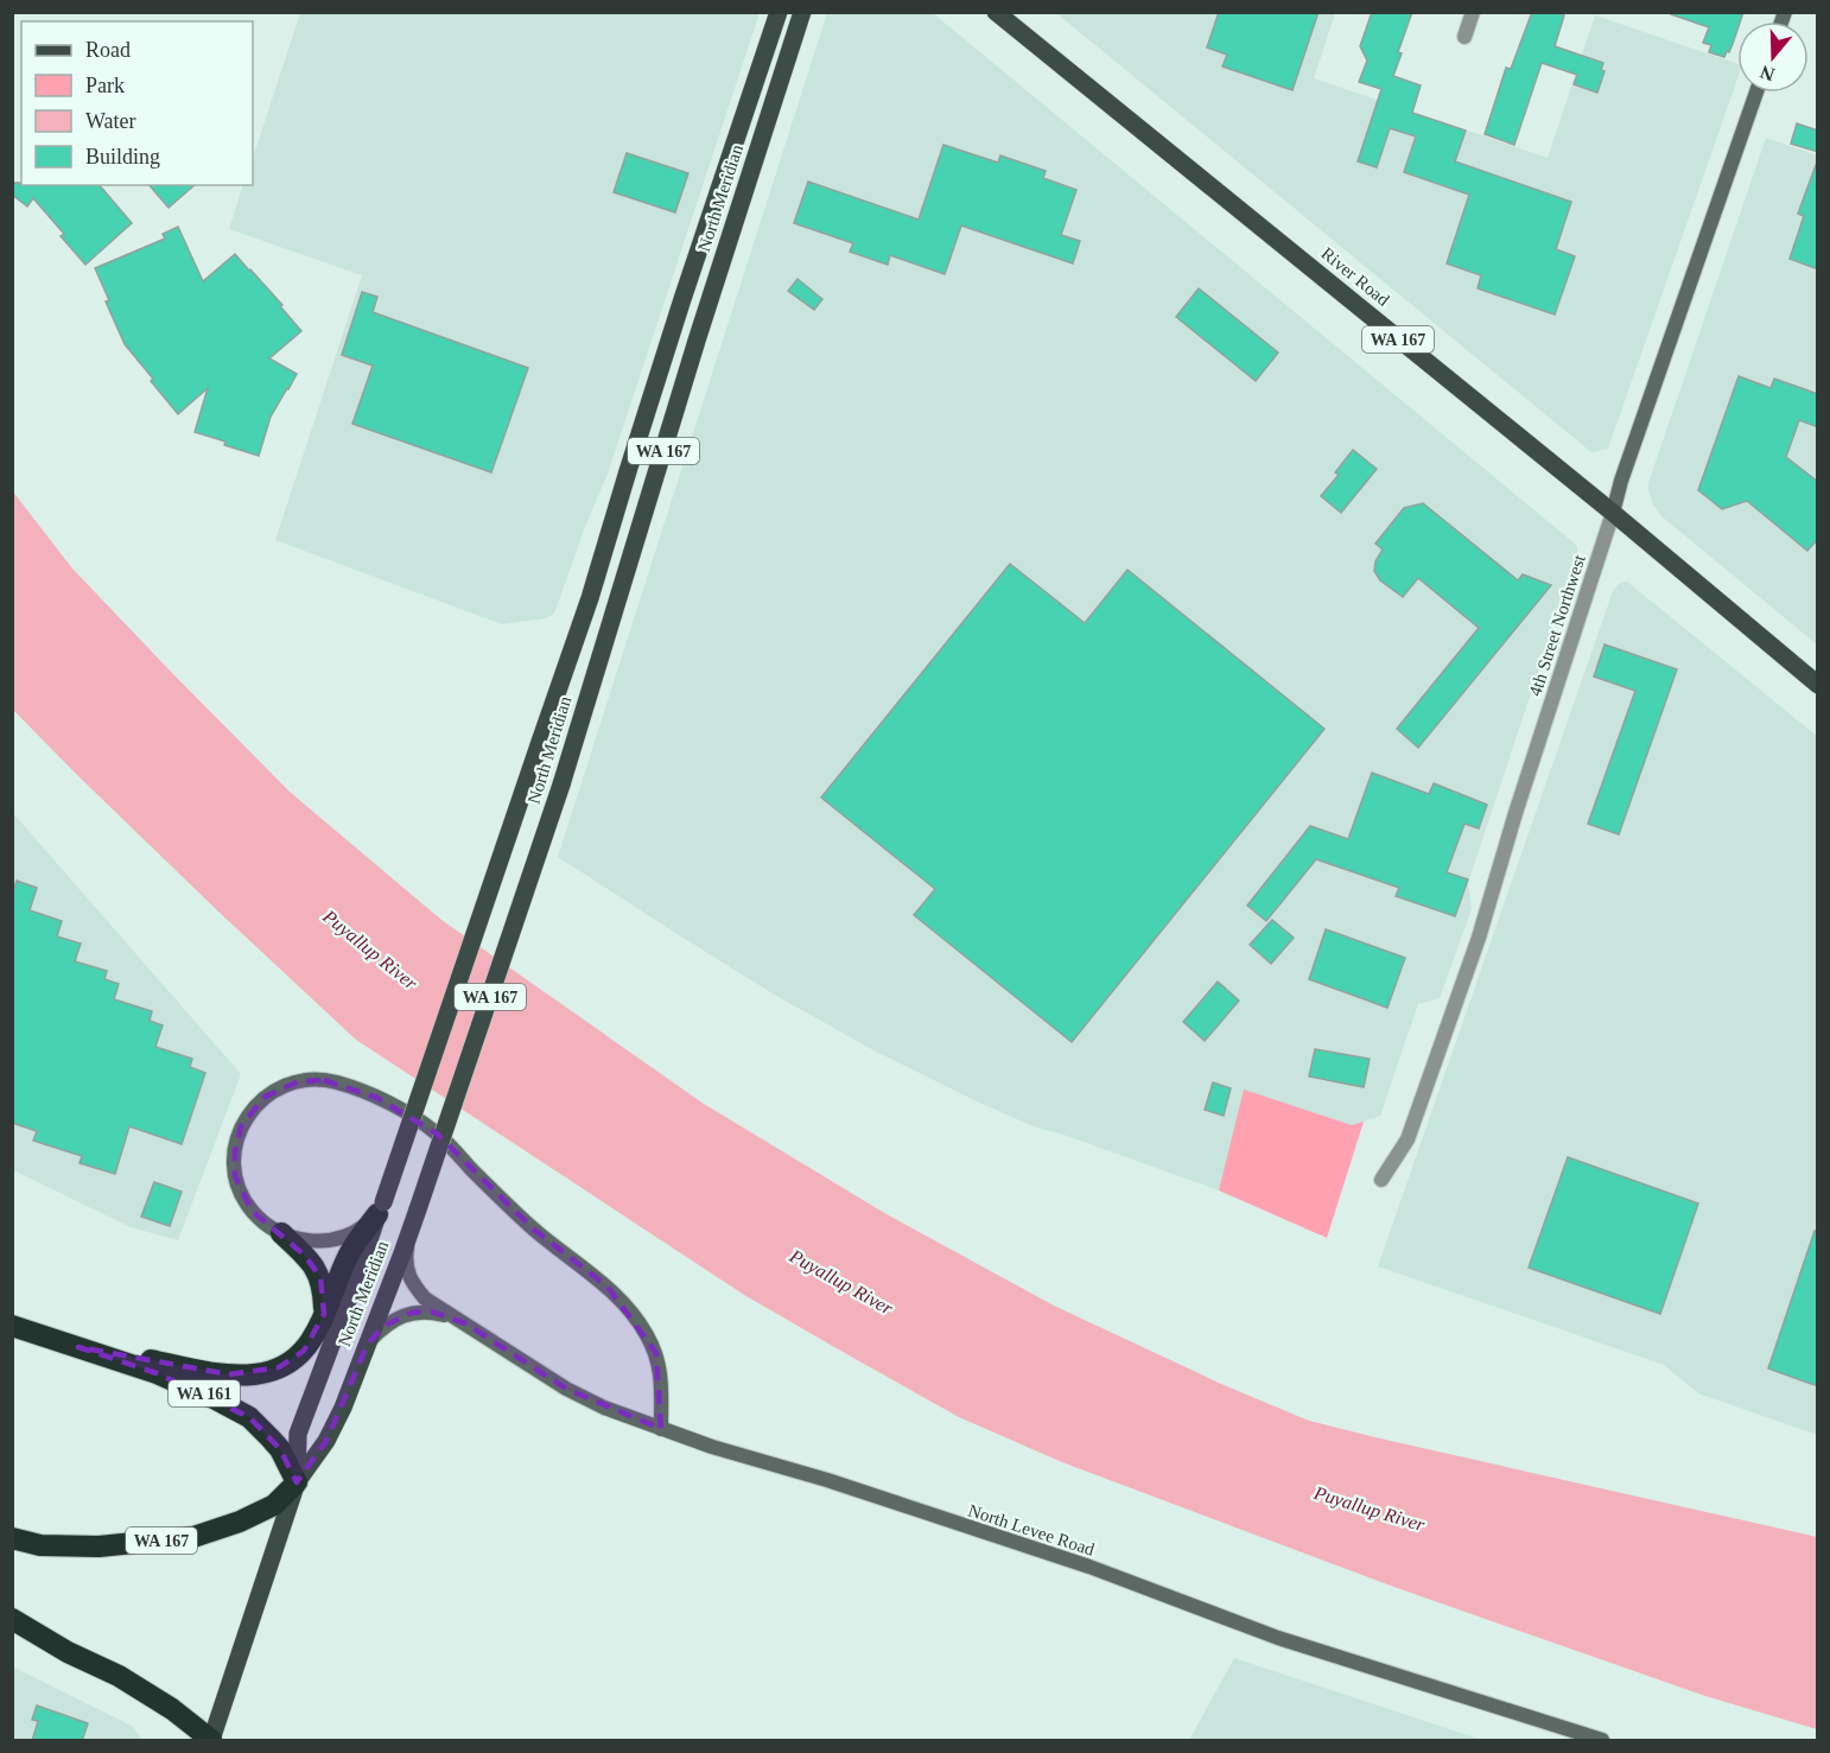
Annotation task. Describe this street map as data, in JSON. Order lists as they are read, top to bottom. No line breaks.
{"streets":{"highway":["WA 167","WA 161"],"main road":["North Meridian","River Road"],"street":["4th Street Northwest","North Levee Road"]},"crossings":[["North Meridian","WA 167"],["North Meridian","WA 161"],["River Road","4th Street Northwest"],["WA 167","WA 161"]],"water":["Puyallup River"],"legend":["Road","Park","Water","Building"],"north":"bottom"}
